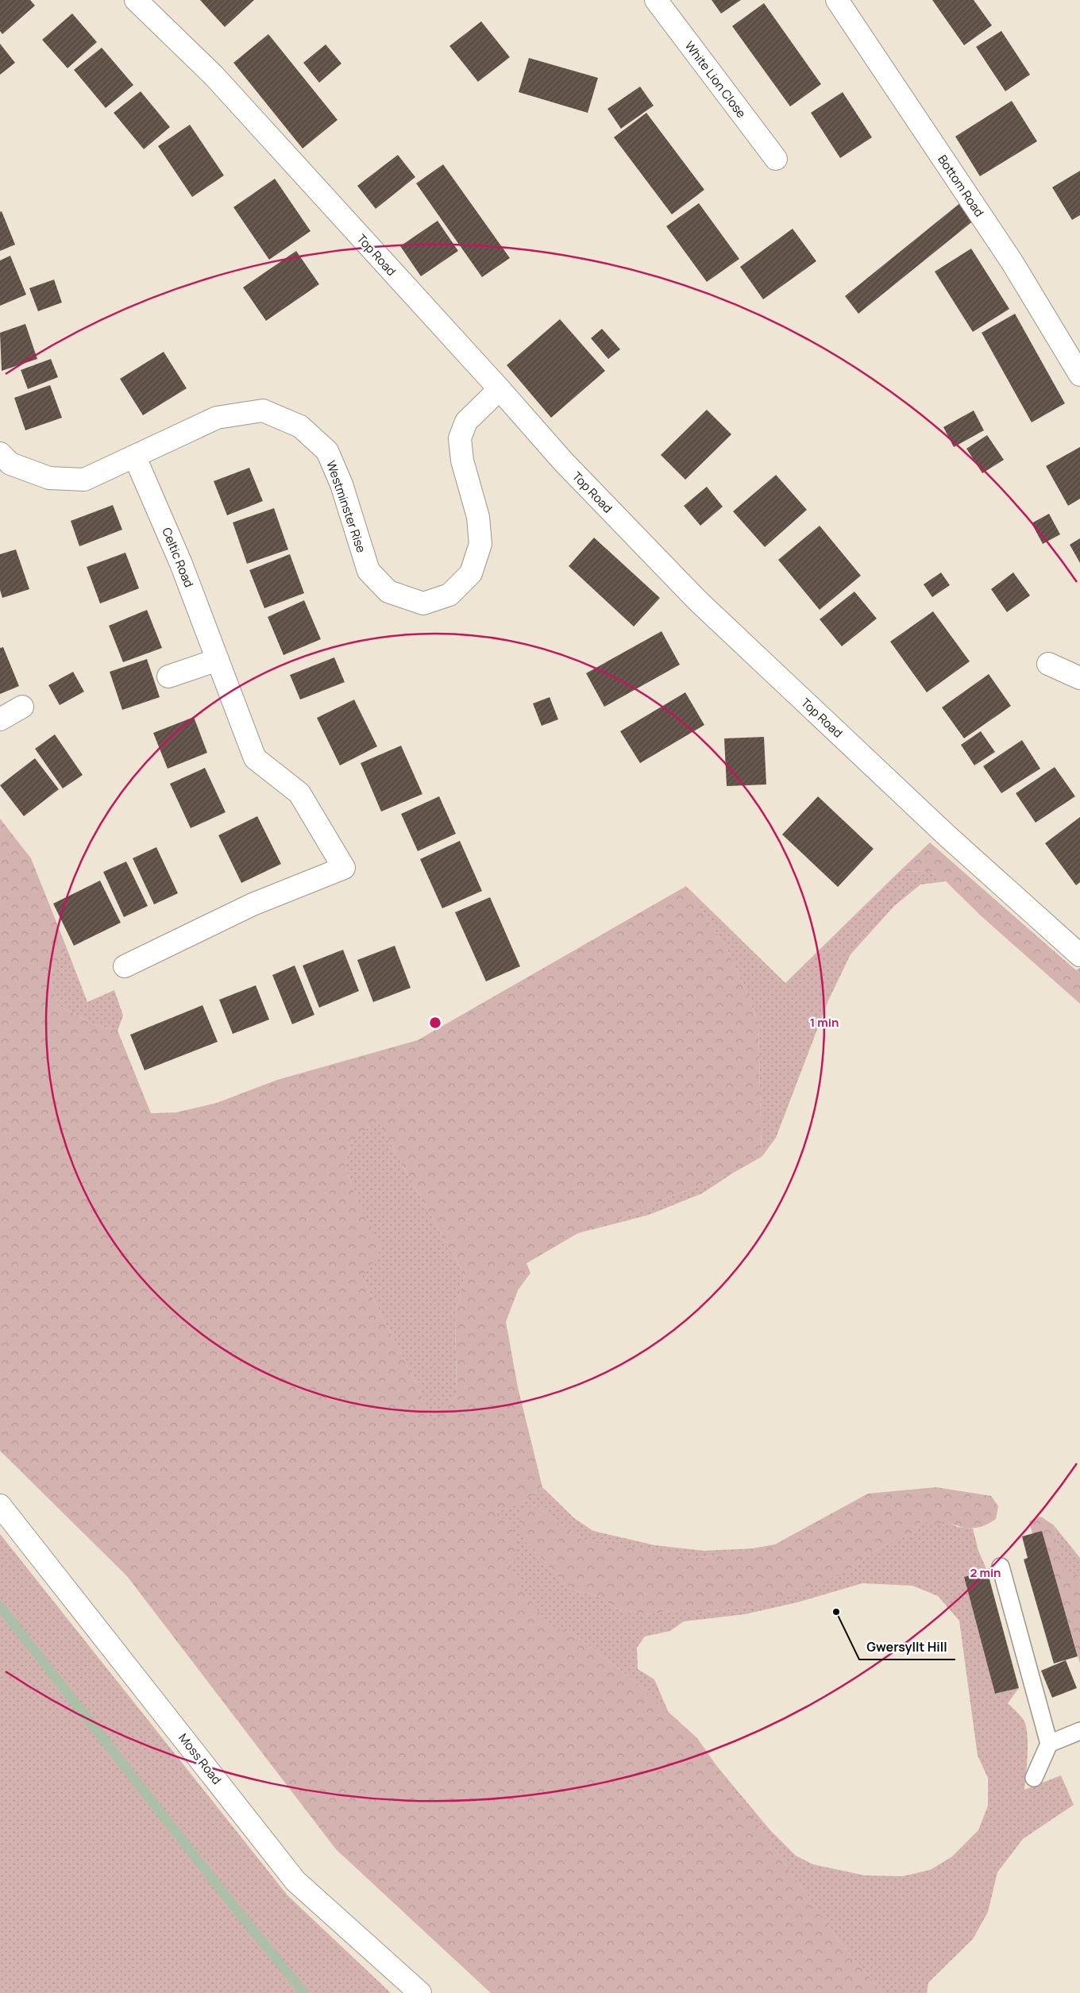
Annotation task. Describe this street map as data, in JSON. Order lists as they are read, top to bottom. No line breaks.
{"streets":{"street":["White Lion Close","Bottom Road","Top Road","Westminster Rise","Celtic Road","Moss Road"]},"crossings":[["Top Road","Westminster Rise"],["Westminster Rise","Celtic Road"]],"places":["Gwersyllt Hill"],"rings":["1 min","2 min"]}
